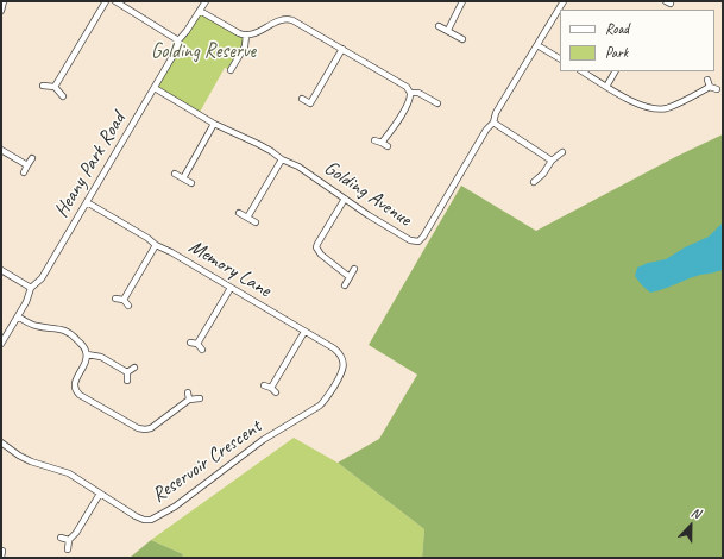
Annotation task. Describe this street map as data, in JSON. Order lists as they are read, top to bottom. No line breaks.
{"streets":{"street":["Heany Park Road","Golding Avenue","Memory Lane","Reservoir Crescent"]},"crossings":[["Heany Park Road","Golding Avenue"],["Heany Park Road","Memory Lane"],["Memory Lane","Reservoir Crescent"]],"parks":["Golding Reserve"],"legend":["Road","Park"],"north":"top"}
